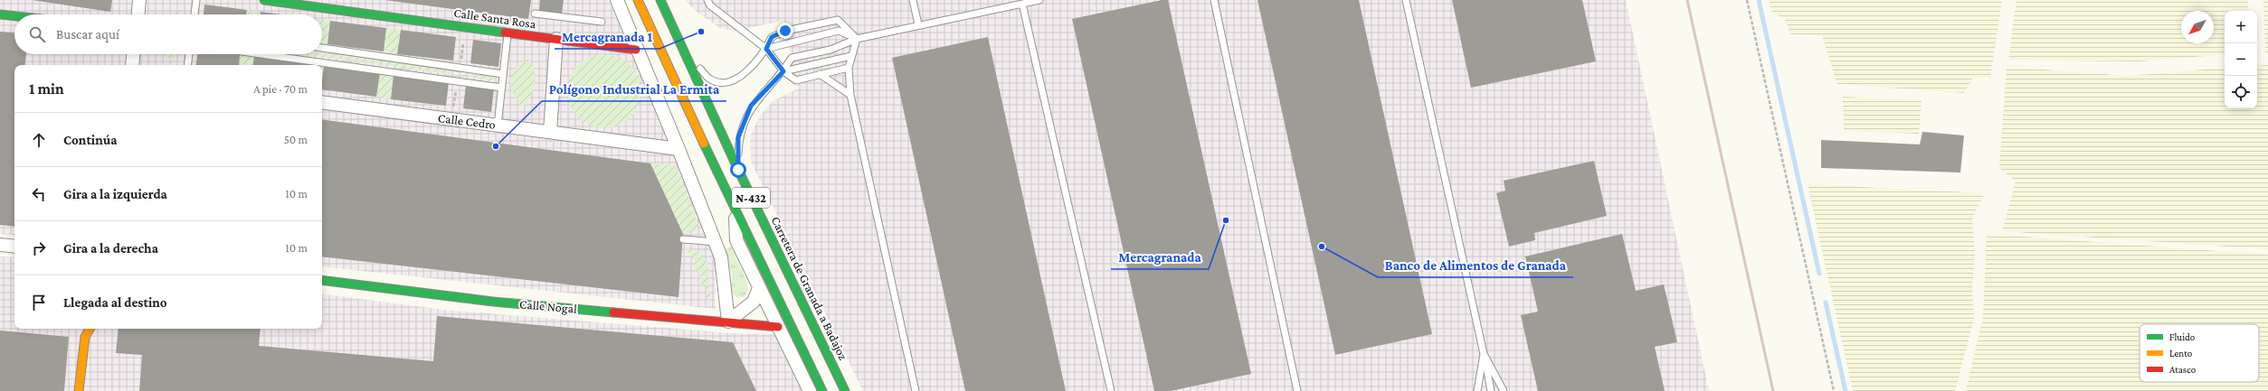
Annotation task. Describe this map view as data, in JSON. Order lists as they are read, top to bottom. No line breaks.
{"streets":{"main road":["Calle Santa Rosa","N-432","Carretera de Granada a Badajoz","Calle Nogal"],"street":["Calle Cedro"]},"places":["Mercagranada 1","Polígono Industrial La Ermita","Mercagranada","Banco de Alimentos de Granada"],"legend":["Fluido","Lento","Atasco"],"north":"bottom left","page":{"map_buttons":["+","−"],"search":"Buscar aquí","heading":["1 min","A pie · 70 m"],"list":[["Continúa","50 m"],["Gira a la izquierda","10 m"],["Gira a la derecha","10 m"],"Llegada al destino"]}}
